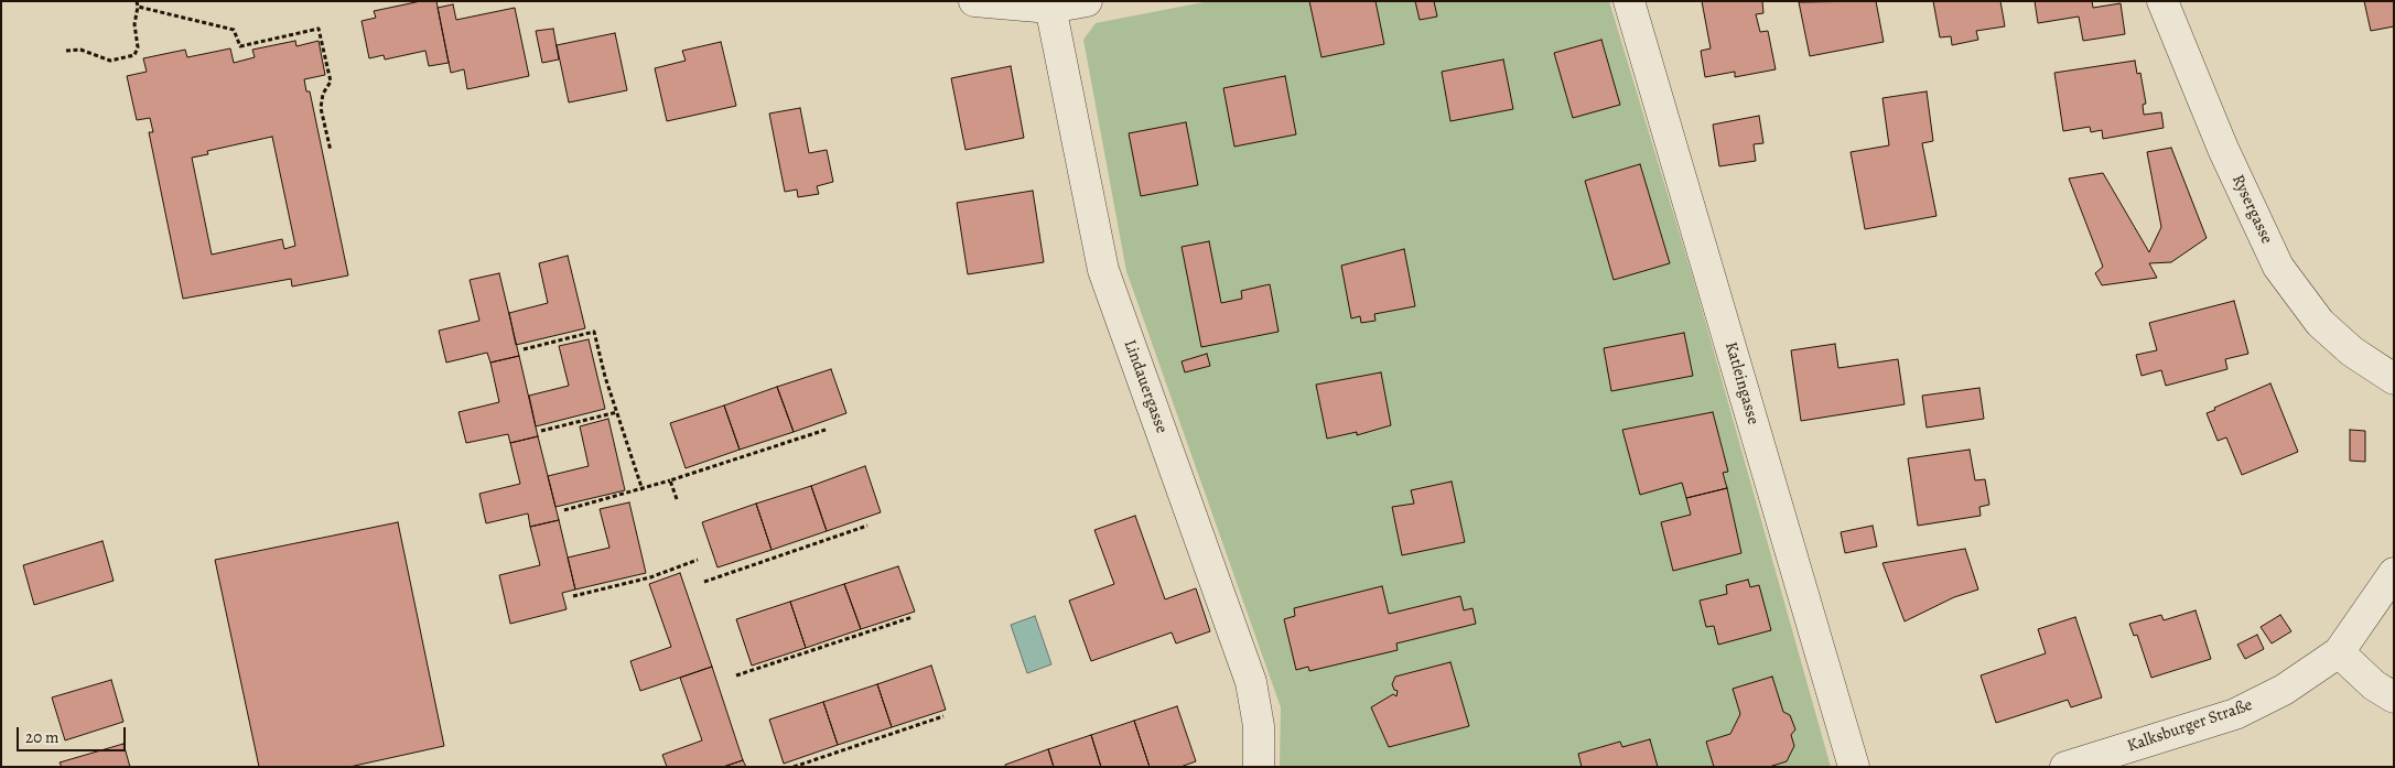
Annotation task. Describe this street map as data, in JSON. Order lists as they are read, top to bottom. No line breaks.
{"streets":{"street":["Rysergasse","Katleingasse","Lindauergasse","Kalksburger Straße"]},"scale_bar":"20 m"}
